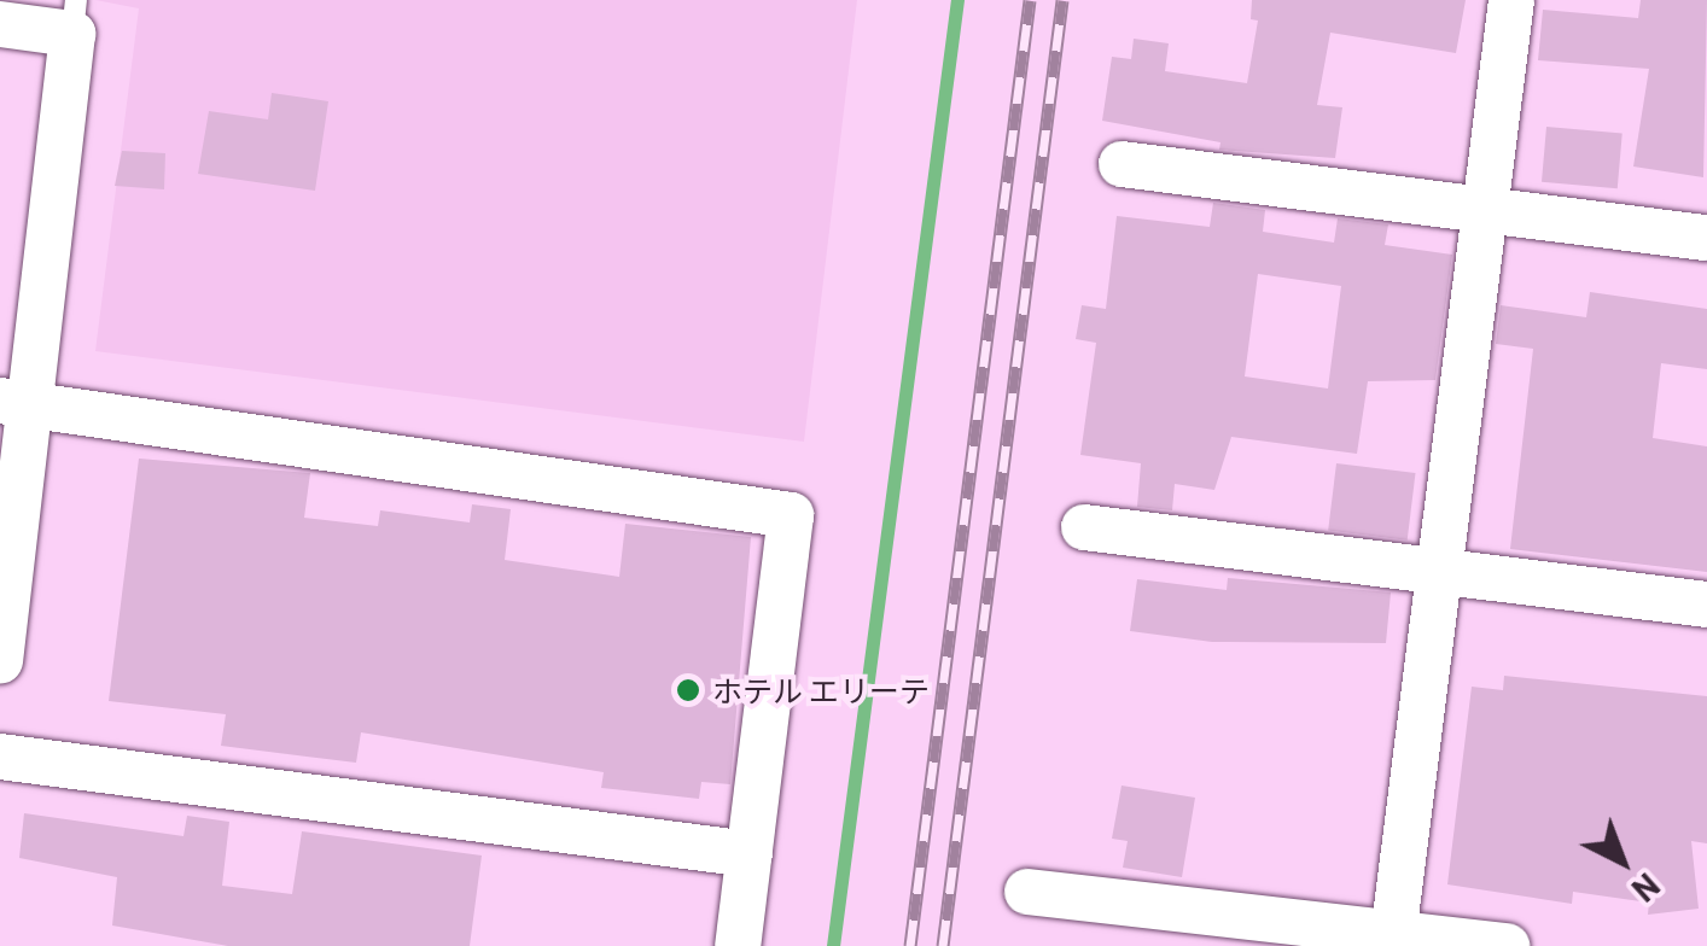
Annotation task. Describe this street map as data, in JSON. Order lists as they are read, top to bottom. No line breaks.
{"places":["ホテル エリーテ"],"north":"bottom right"}
